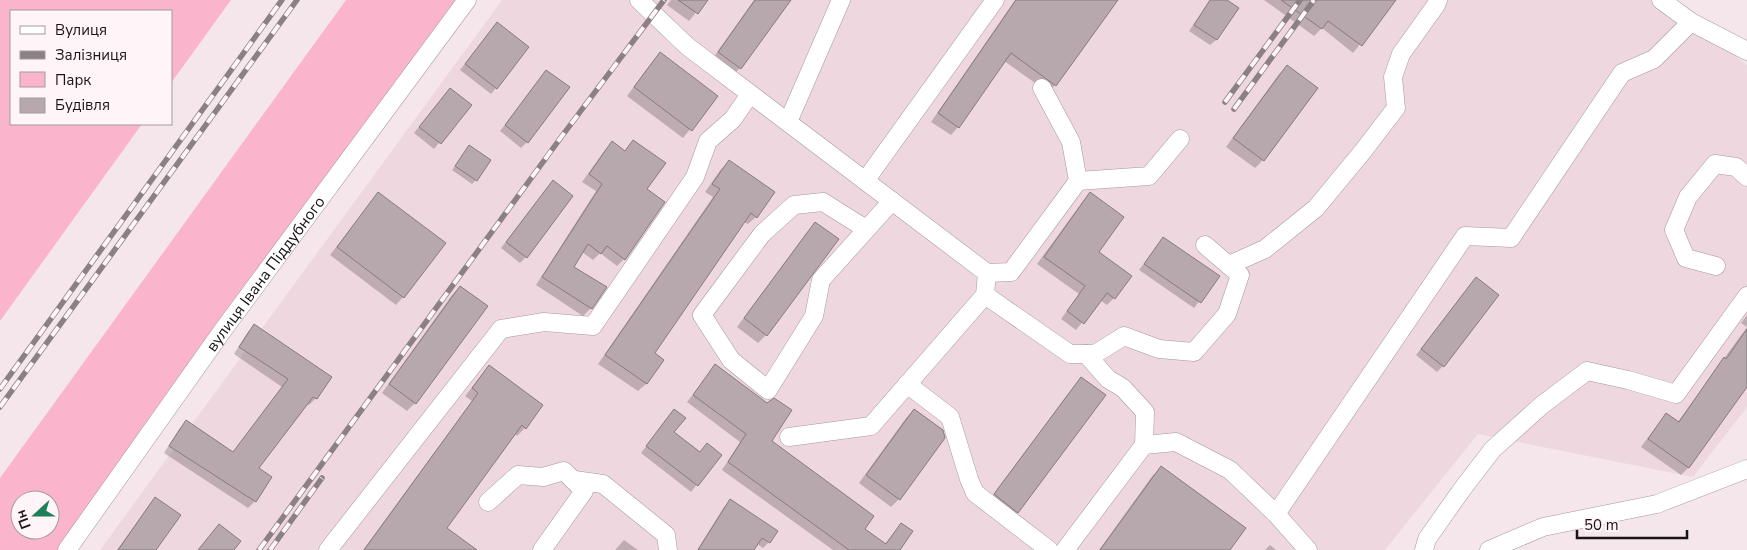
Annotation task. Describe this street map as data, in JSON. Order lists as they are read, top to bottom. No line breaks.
{"streets":{"street":["вулиця Івана Піддубного"]},"legend":["Вулиця","Залізниця","Парк","Будівля"],"scale_bar":"50 m","north":"left"}
